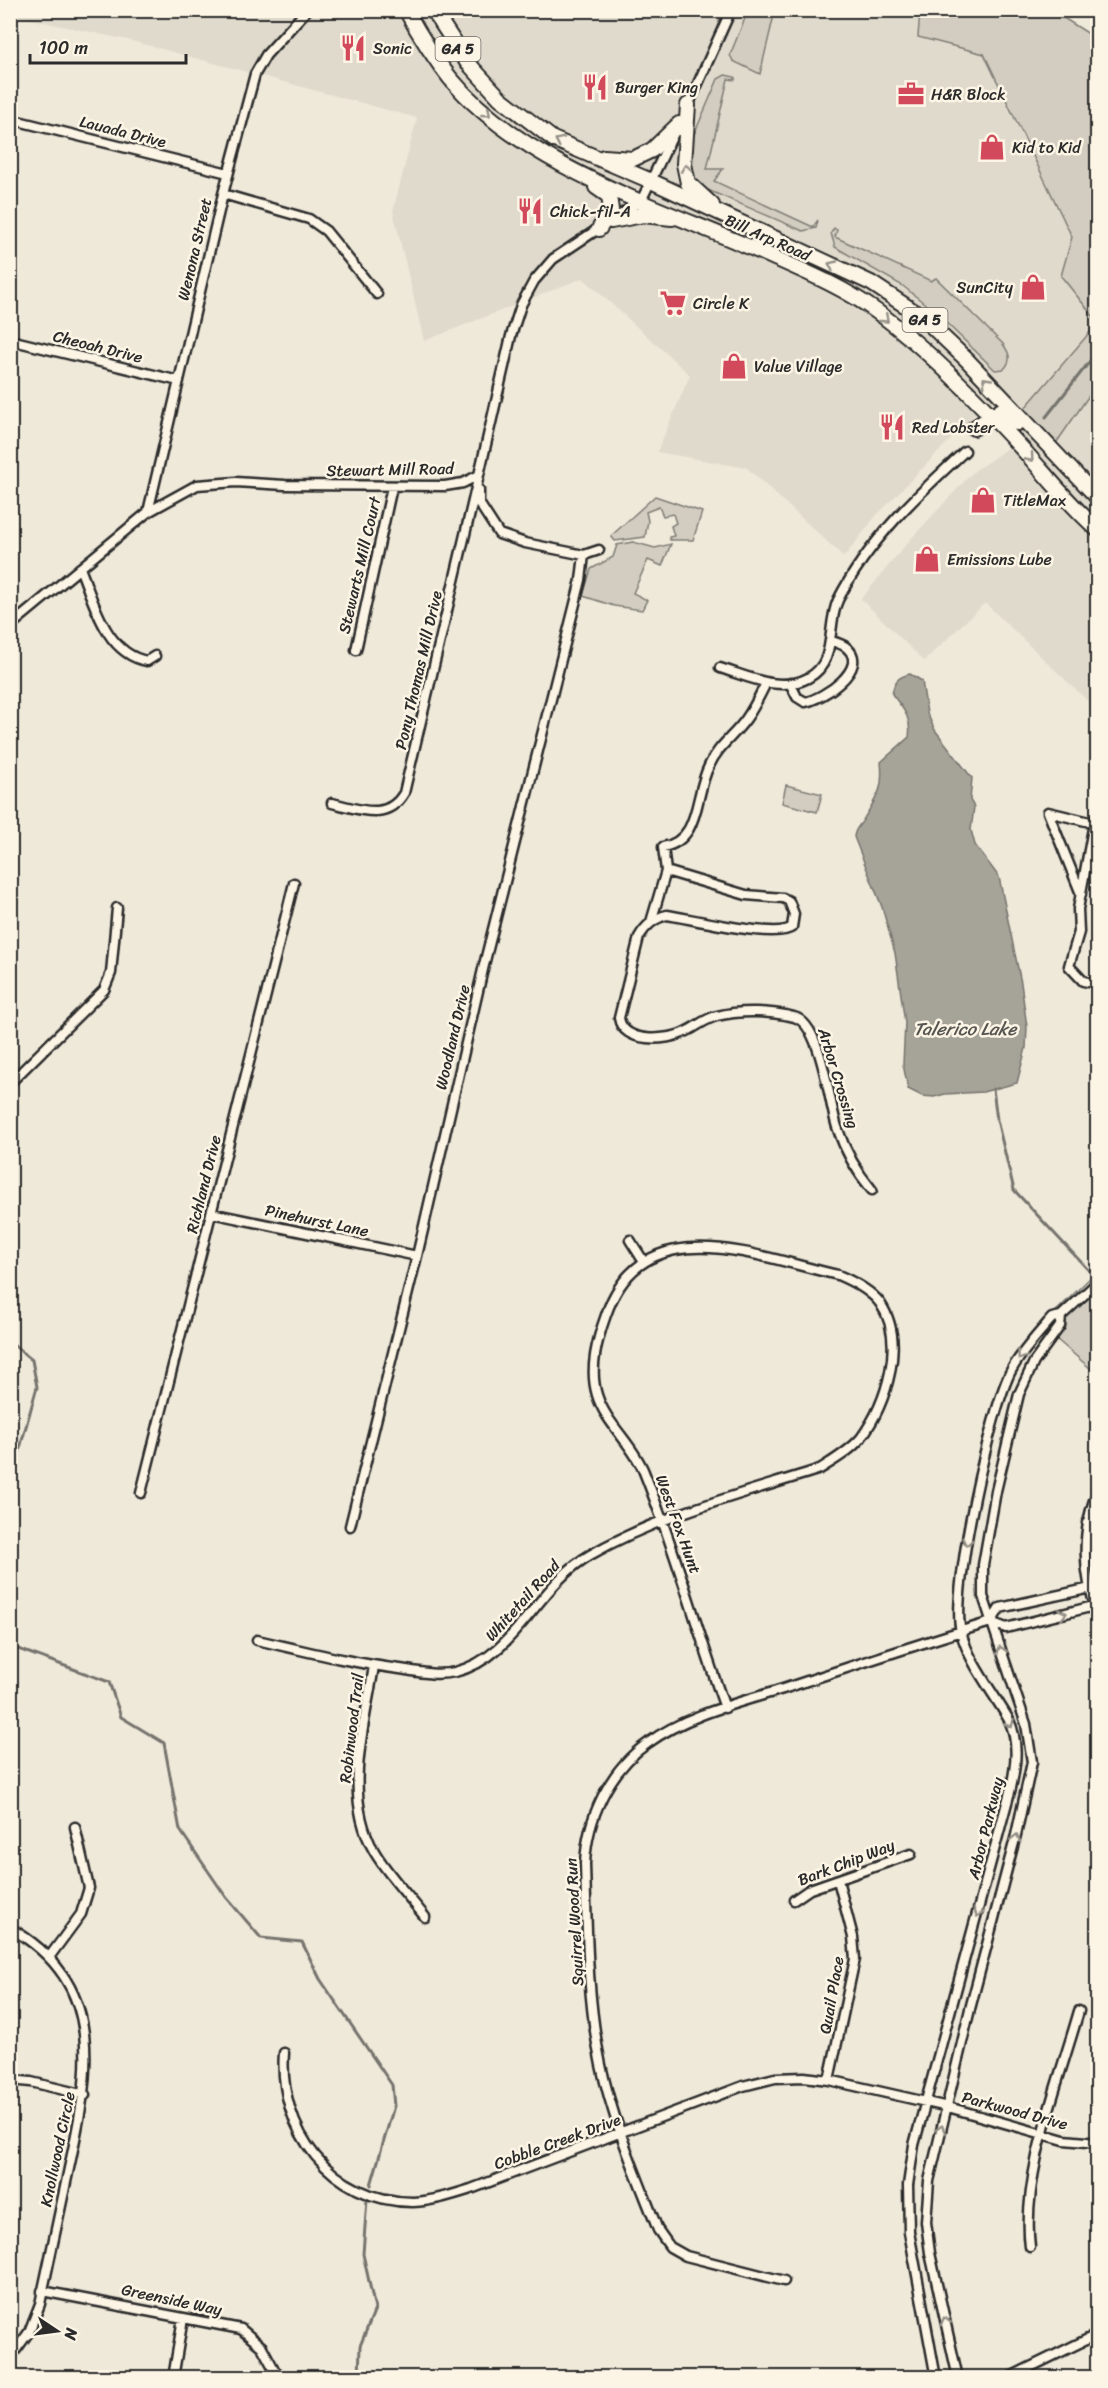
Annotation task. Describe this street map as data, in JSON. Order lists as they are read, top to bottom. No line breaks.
{"streets":{"main road":["GA 5","Bill Arp Road"],"street":["Lauada Drive","Wenona Street","Cheoah Drive","Stewart Mill Road","Stewarts Mill Court","Pony Thomas Mill Drive","Woodland Drive","Arbor Crossing","Richland Drive","Pinehurst Lane","West Fox Hunt","Whitetail Road","Robinwood Trail","Arbor Parkway","Bark Chip Way","Squirrel Wood Run","Quail Place","Parkwood Drive","Cobble Creek Drive","Knollwood Circle","Greenside Way"]},"crossings":[["Lauada Drive","Wenona Street"],["Wenona Street","Cheoah Drive"],["Wenona Street","Stewart Mill Road"],["Stewart Mill Road","Stewarts Mill Court"],["Stewart Mill Road","Pony Thomas Mill Drive"],["Woodland Drive","Pinehurst Lane"],["Richland Drive","Pinehurst Lane"],["West Fox Hunt","Whitetail Road"],["West Fox Hunt","Squirrel Wood Run"],["Whitetail Road","Robinwood Trail"],["Arbor Parkway","Squirrel Wood Run"],["Arbor Parkway","Parkwood Drive"],["Arbor Parkway","Cobble Creek Drive"],["Bark Chip Way","Quail Place"],["Squirrel Wood Run","Cobble Creek Drive"],["Quail Place","Cobble Creek Drive"],["Parkwood Drive","Cobble Creek Drive"],["Knollwood Circle","Greenside Way"]],"water":["Talerico Lake"],"places":{"restaurant":["Sonic","Burger King","Chick-fil-A","Red Lobster"],"office":["H&R Block"],"shop":["Kid to Kid","SunCity","Value Village","TitleMax","Emissions Lube"],"supermarket":["Circle K"]},"scale_bar":"100 m","north":"right"}
